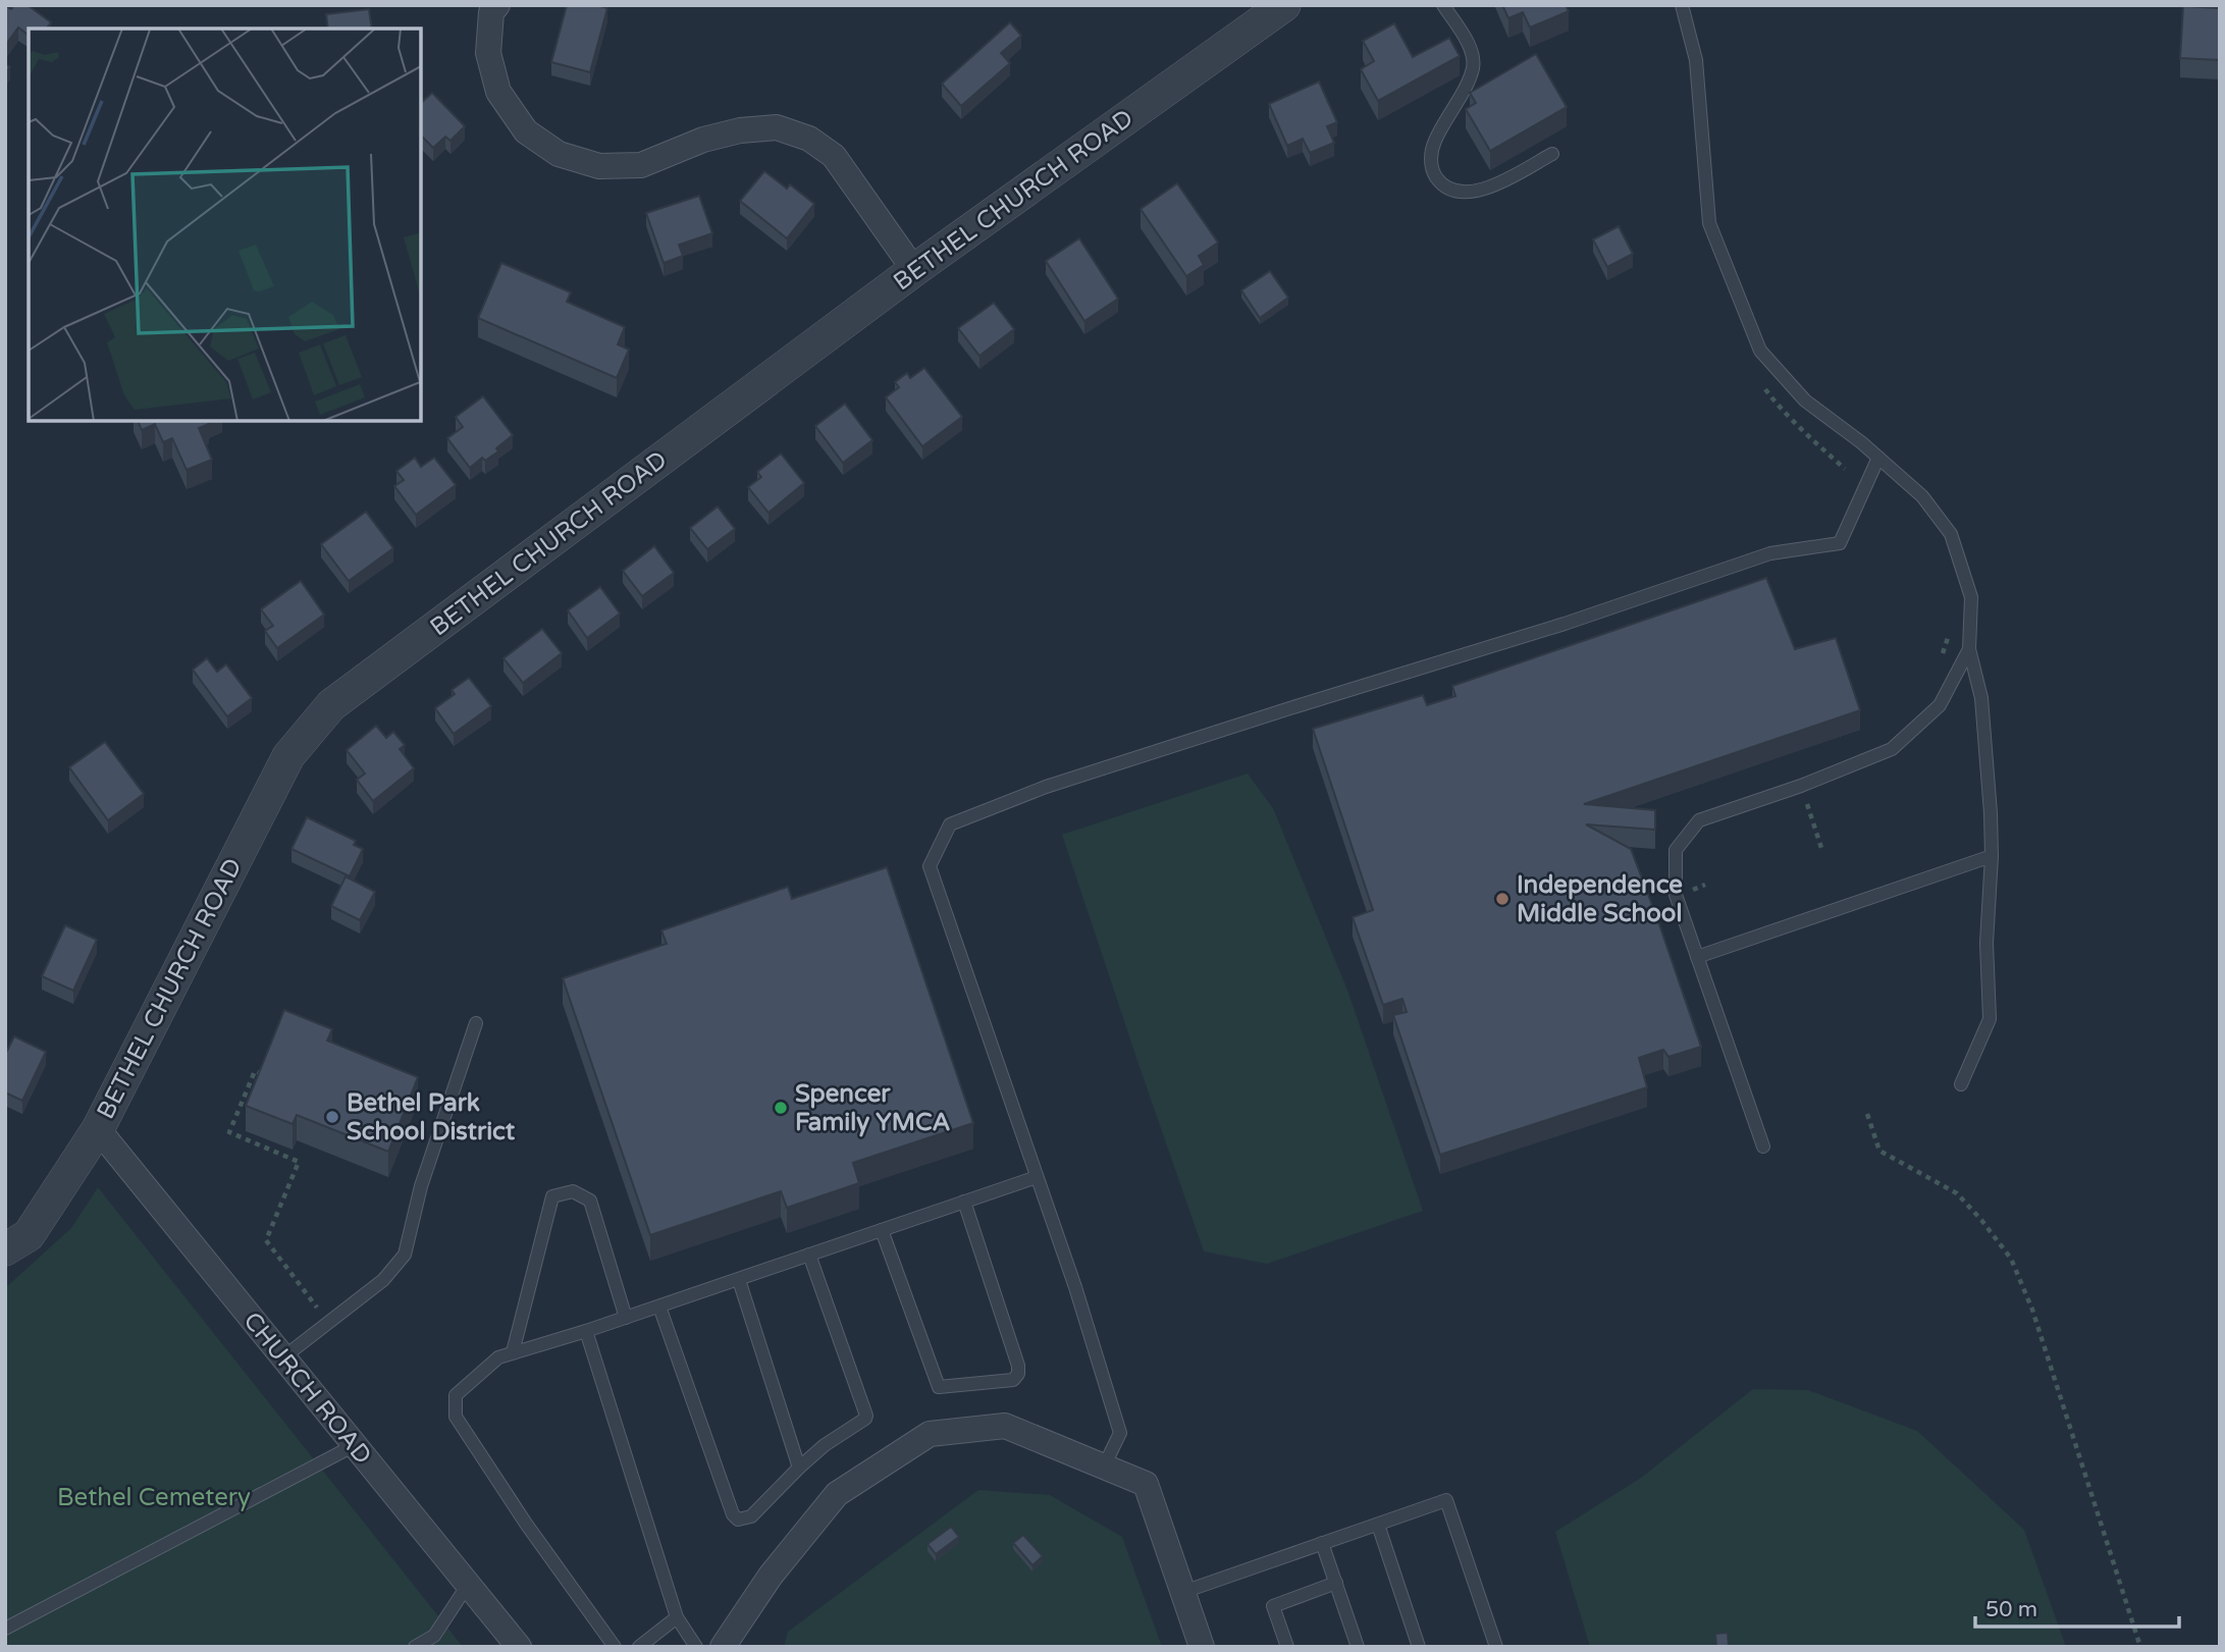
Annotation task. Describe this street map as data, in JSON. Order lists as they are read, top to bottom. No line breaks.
{"streets":{"street":["BETHEL CHURCH ROAD","CHURCH ROAD"]},"crossings":[["BETHEL CHURCH ROAD","CHURCH ROAD"]],"parks":["Bethel Cemetery"],"places":["Independence Middle School","Spencer Family YMCA","Bethel Park School District"],"scale_bar":"50 m"}
